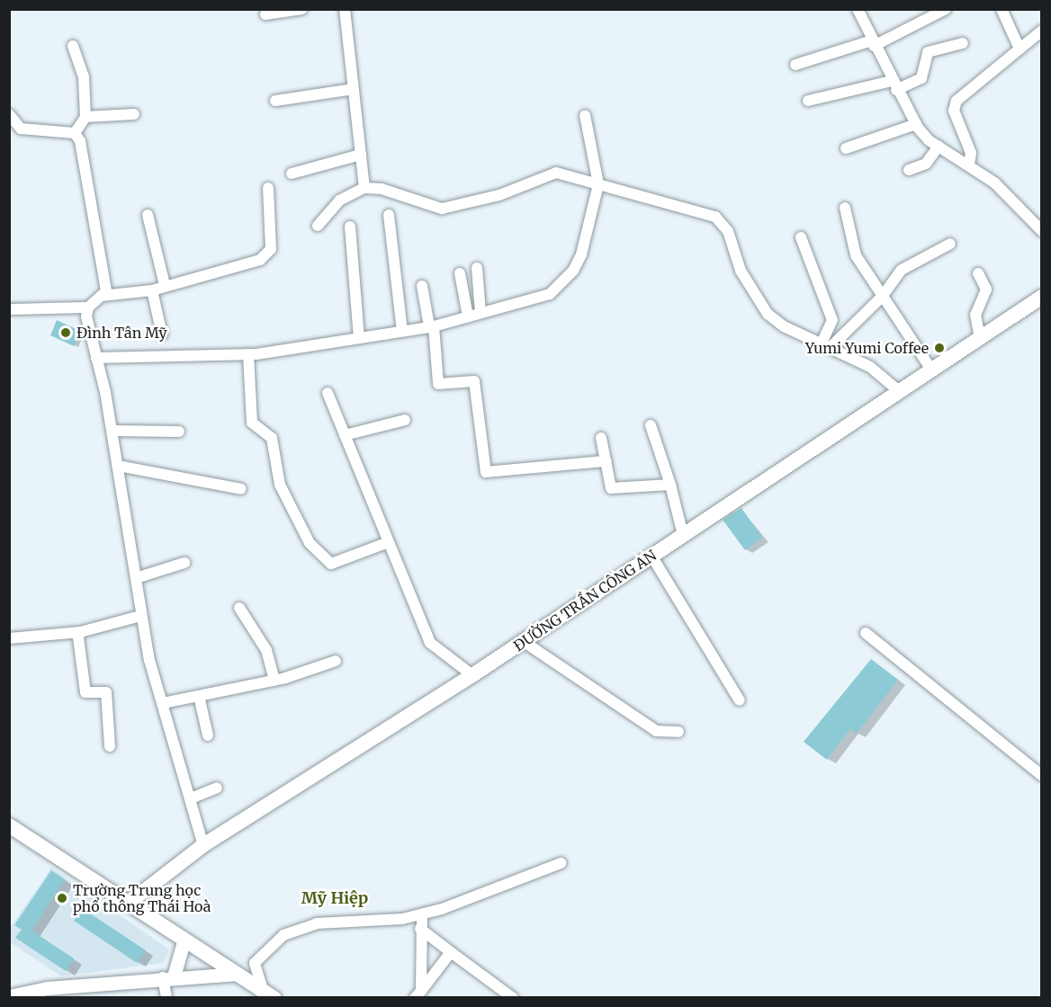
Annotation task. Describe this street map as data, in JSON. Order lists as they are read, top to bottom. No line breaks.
{"streets":{"main road":["ĐƯỜNG TRẦN CÔNG AN"]},"districts":["Mỹ Hiệp"],"places":["Đình Tân Mỹ","Yumi Yumi Coffee","Trường Trung học phổ thông Thái Hoà"]}
